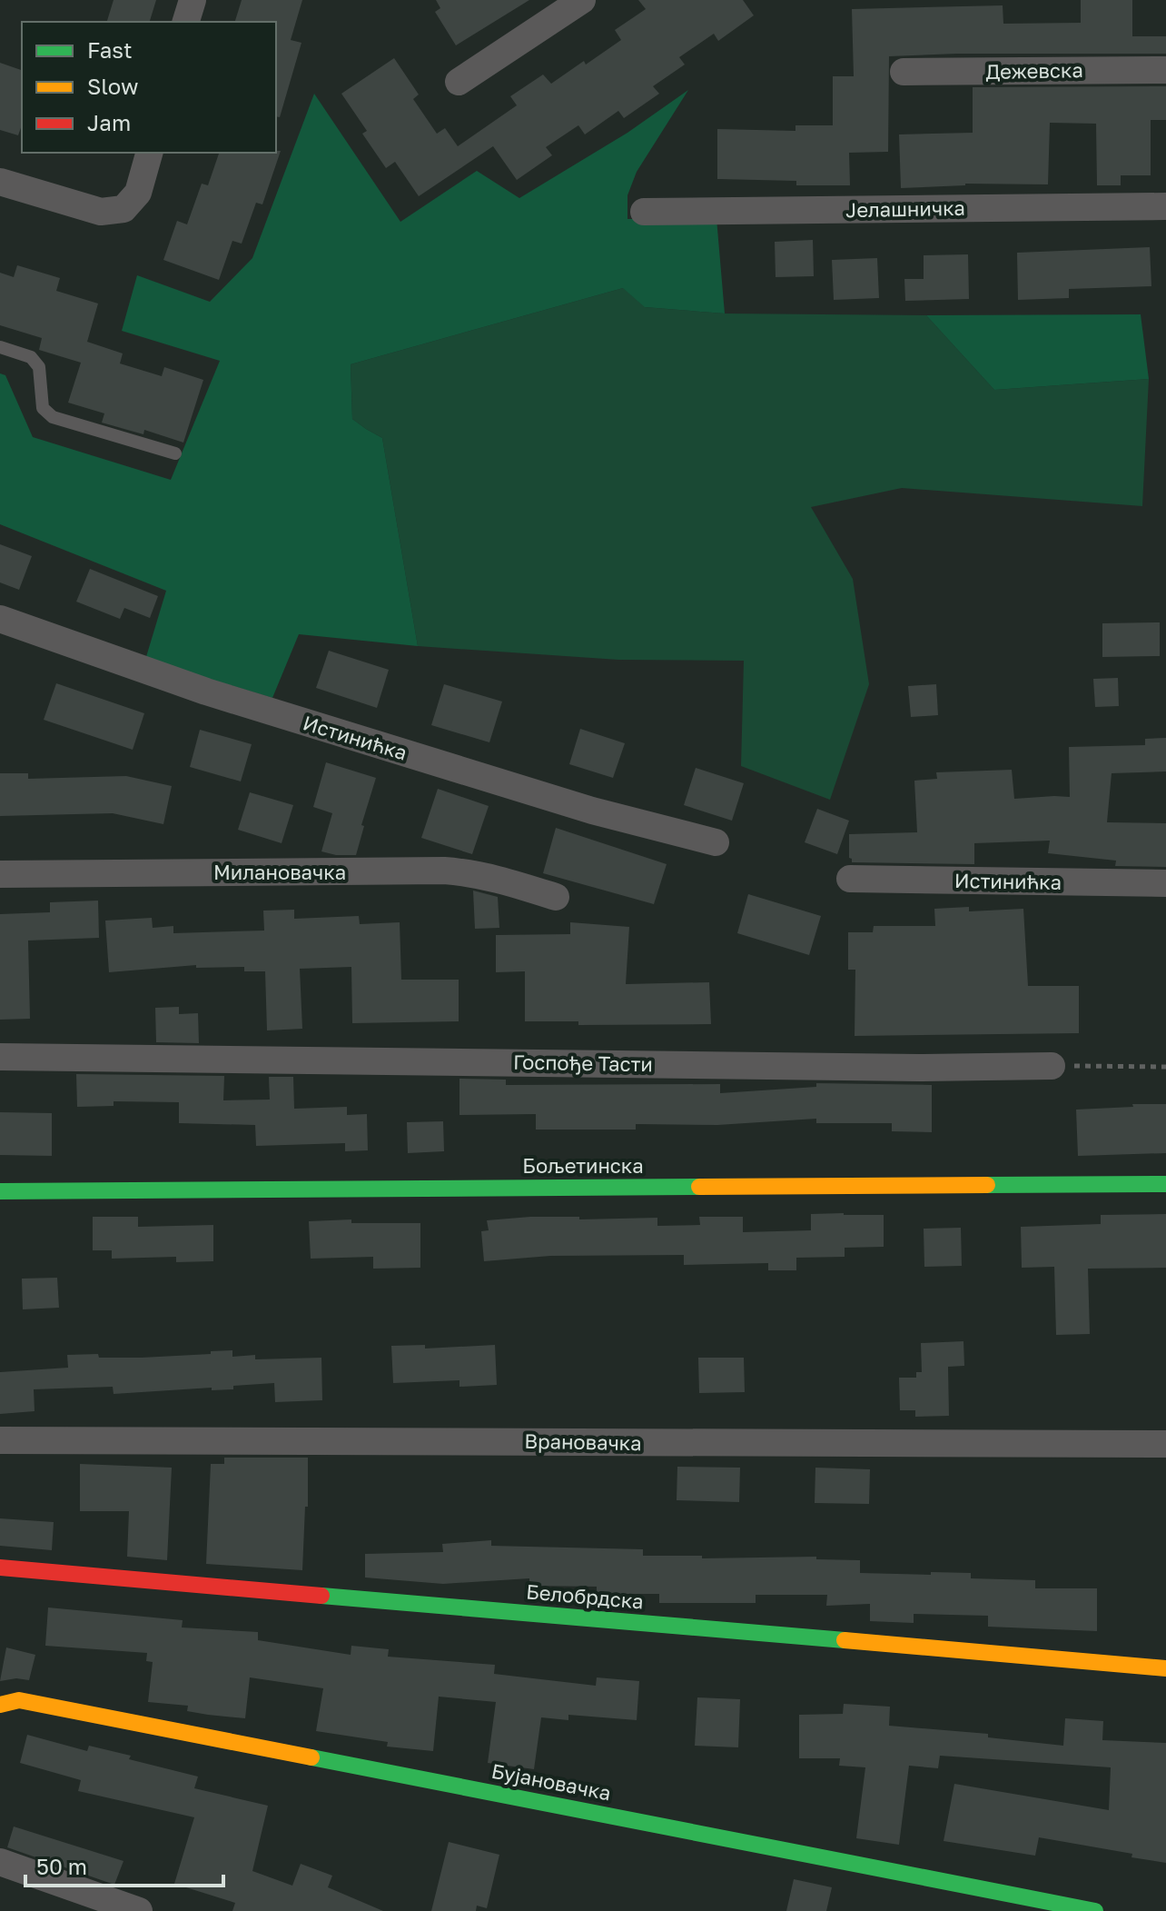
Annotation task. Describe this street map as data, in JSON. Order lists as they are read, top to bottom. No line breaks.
{"streets":{"street":["Дежевска","Јелашничка","Истинићка","Милановачка","Госпође Тасти","Бољетинска","Врановачка","Белобрдска","Бујановачка"]},"legend":["Fast","Slow","Jam"],"scale_bar":"50 m"}
